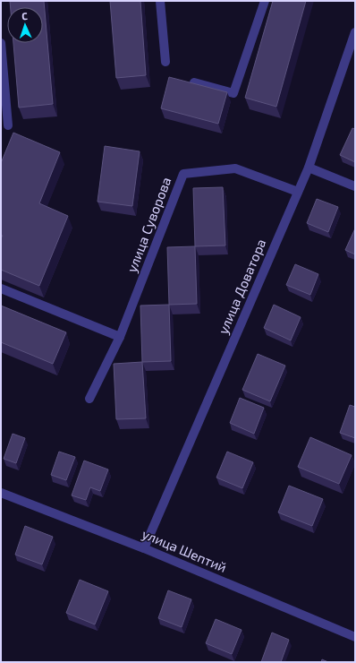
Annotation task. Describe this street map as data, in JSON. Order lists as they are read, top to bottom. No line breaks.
{"streets":{"street":["улица Суворова","улица Доватора","улица Шептий"]},"crossings":[["улица Суворова","улица Доватора"],["улица Доватора","улица Шептий"]],"north":"top"}
